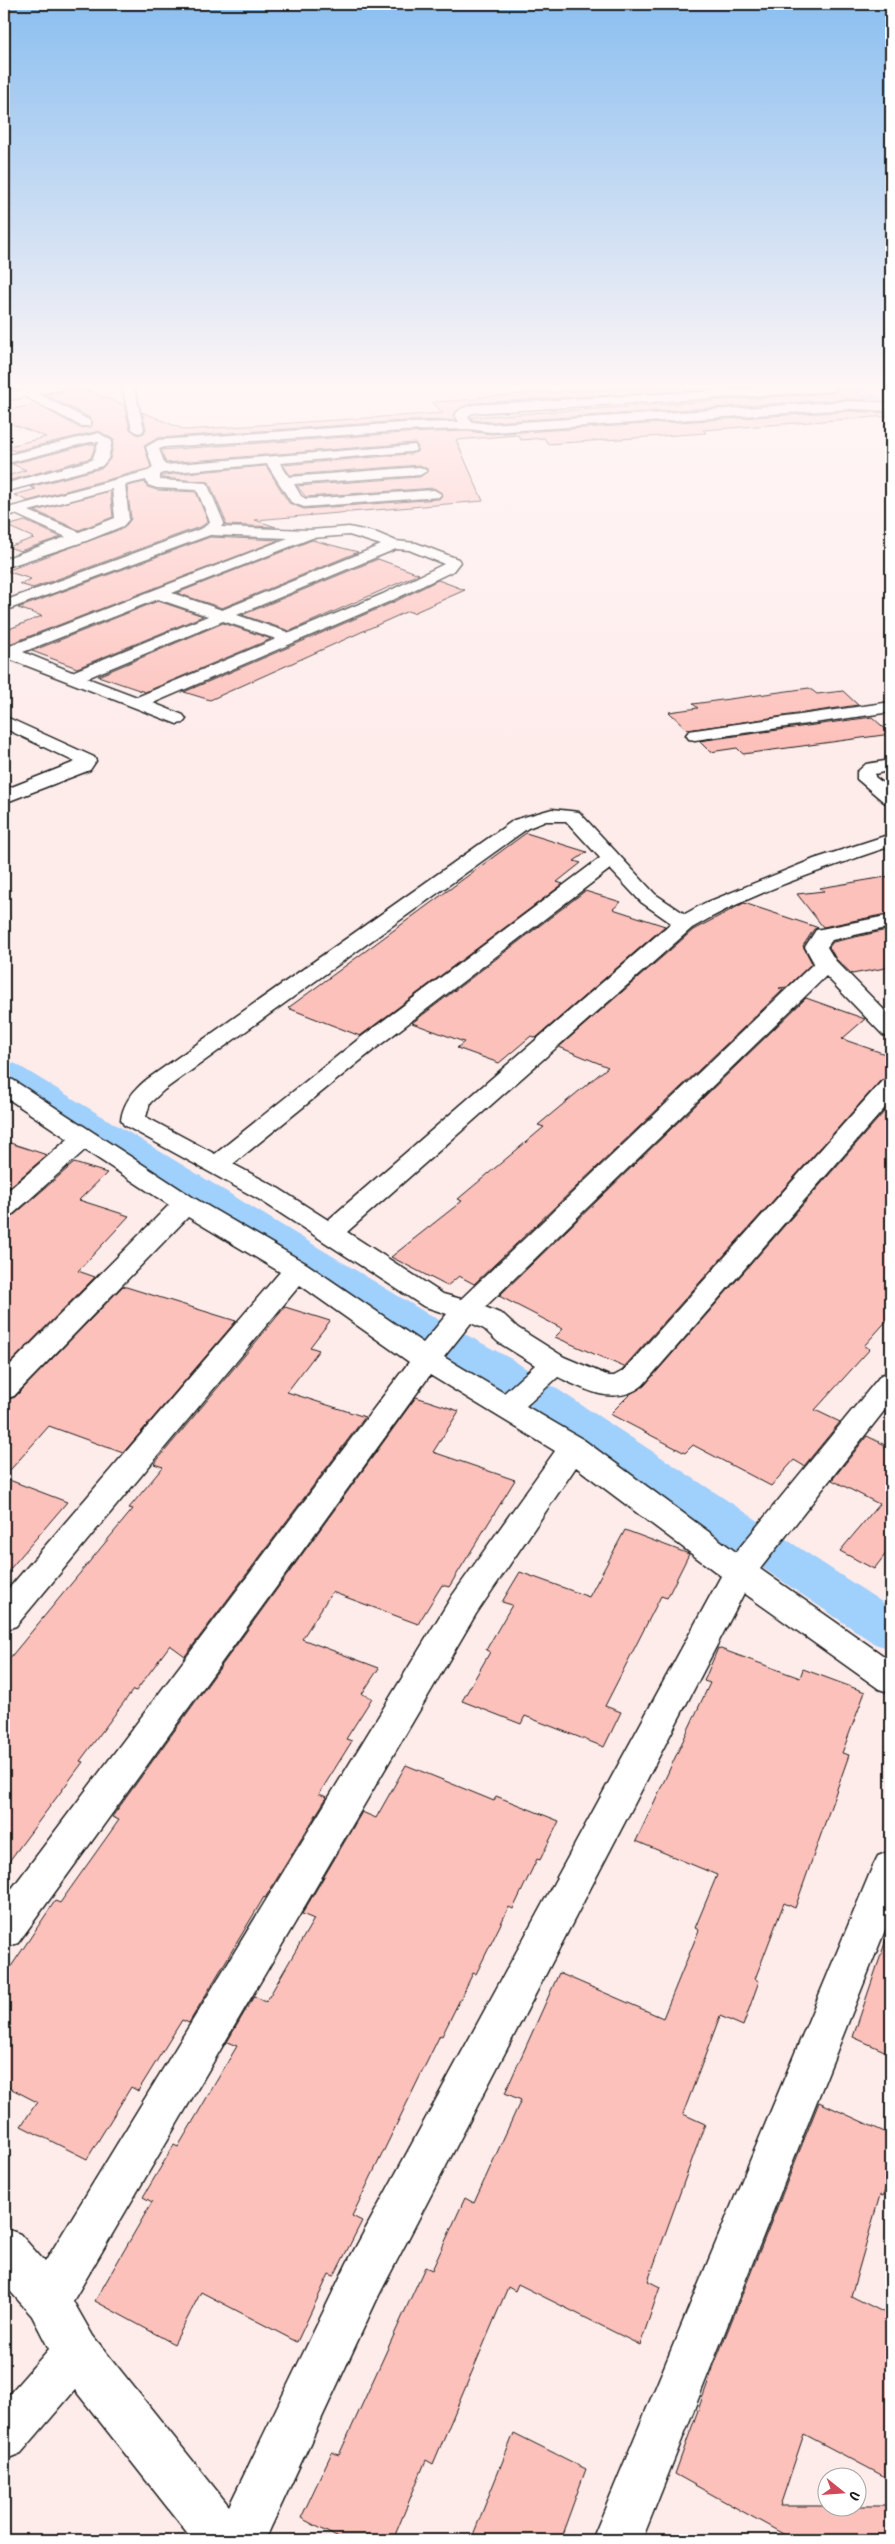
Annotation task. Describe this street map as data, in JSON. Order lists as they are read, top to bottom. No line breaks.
{"north":"right"}
